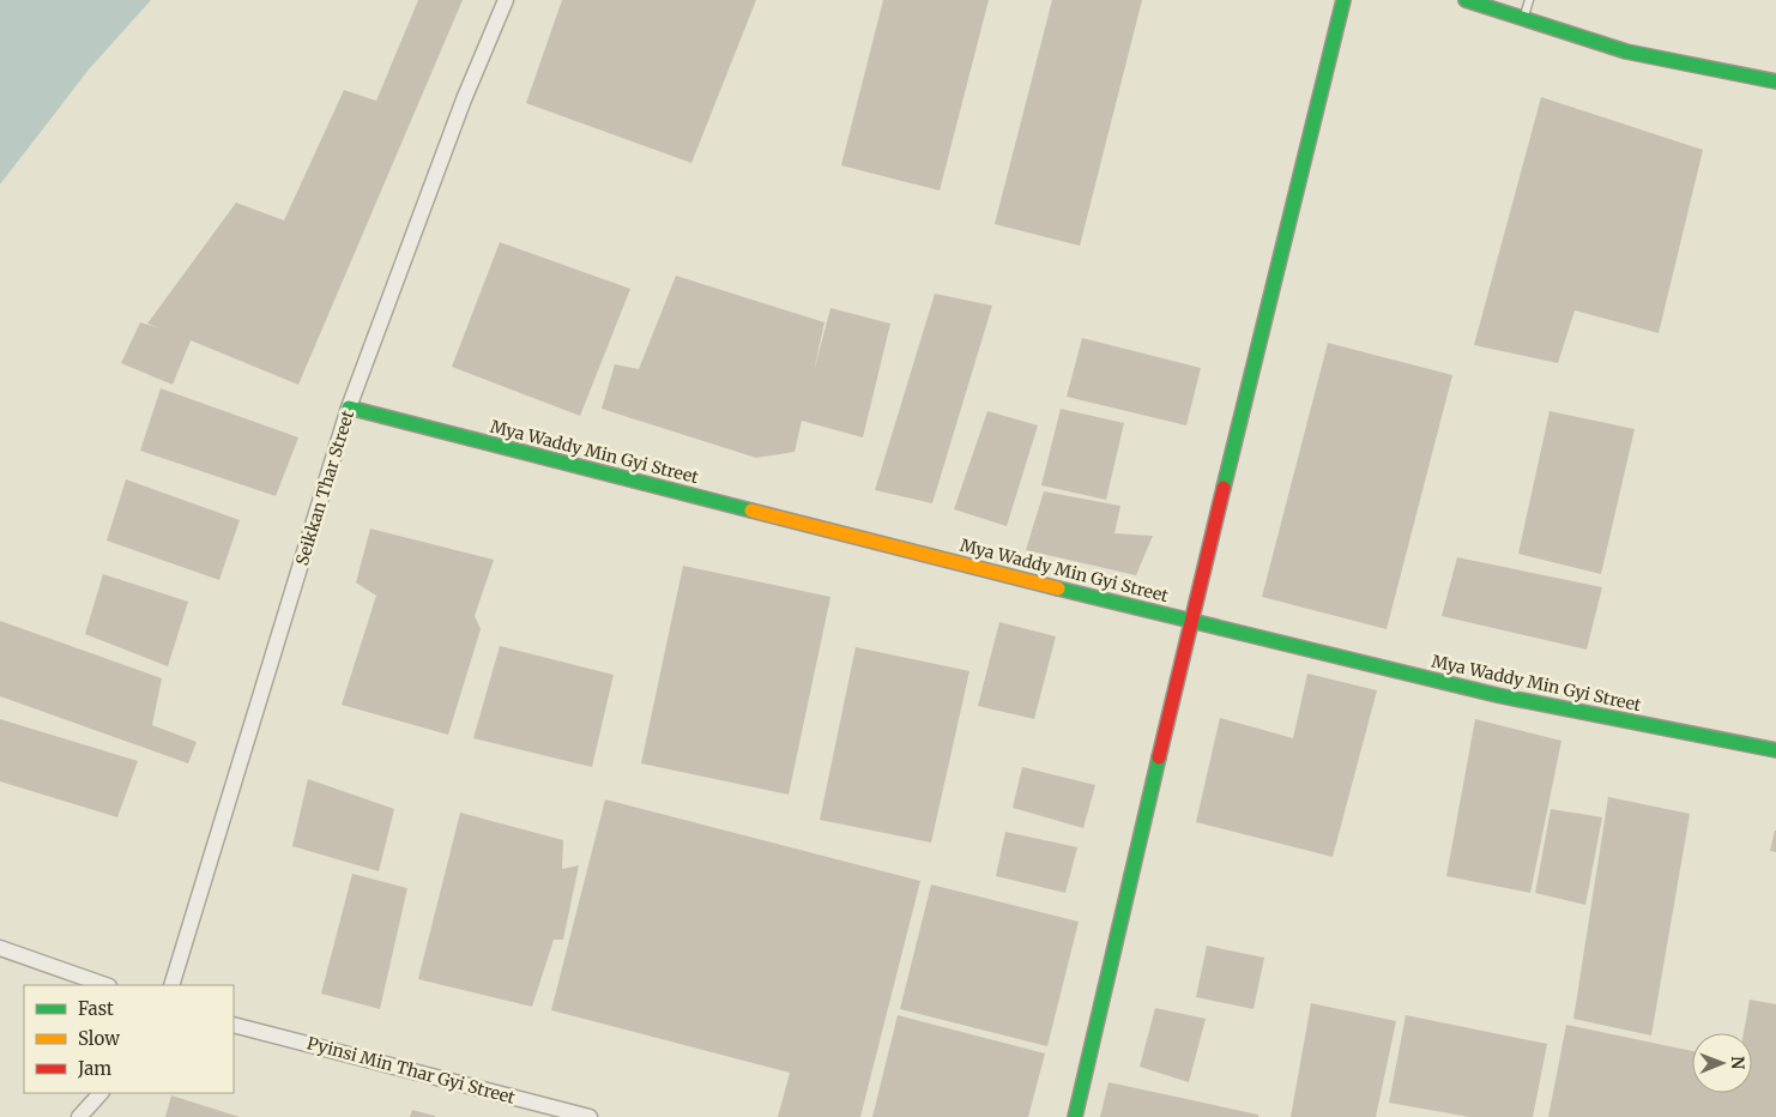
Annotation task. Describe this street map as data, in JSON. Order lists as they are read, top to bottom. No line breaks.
{"streets":{"street":["Mya Waddy Min Gyi Street","Seikkan Thar Street","Pyinsi Min Thar Gyi Street"]},"crossings":[["Mya Waddy Min Gyi Street","Seikkan Thar Street"]],"legend":["Fast","Slow","Jam"],"north":"right"}
